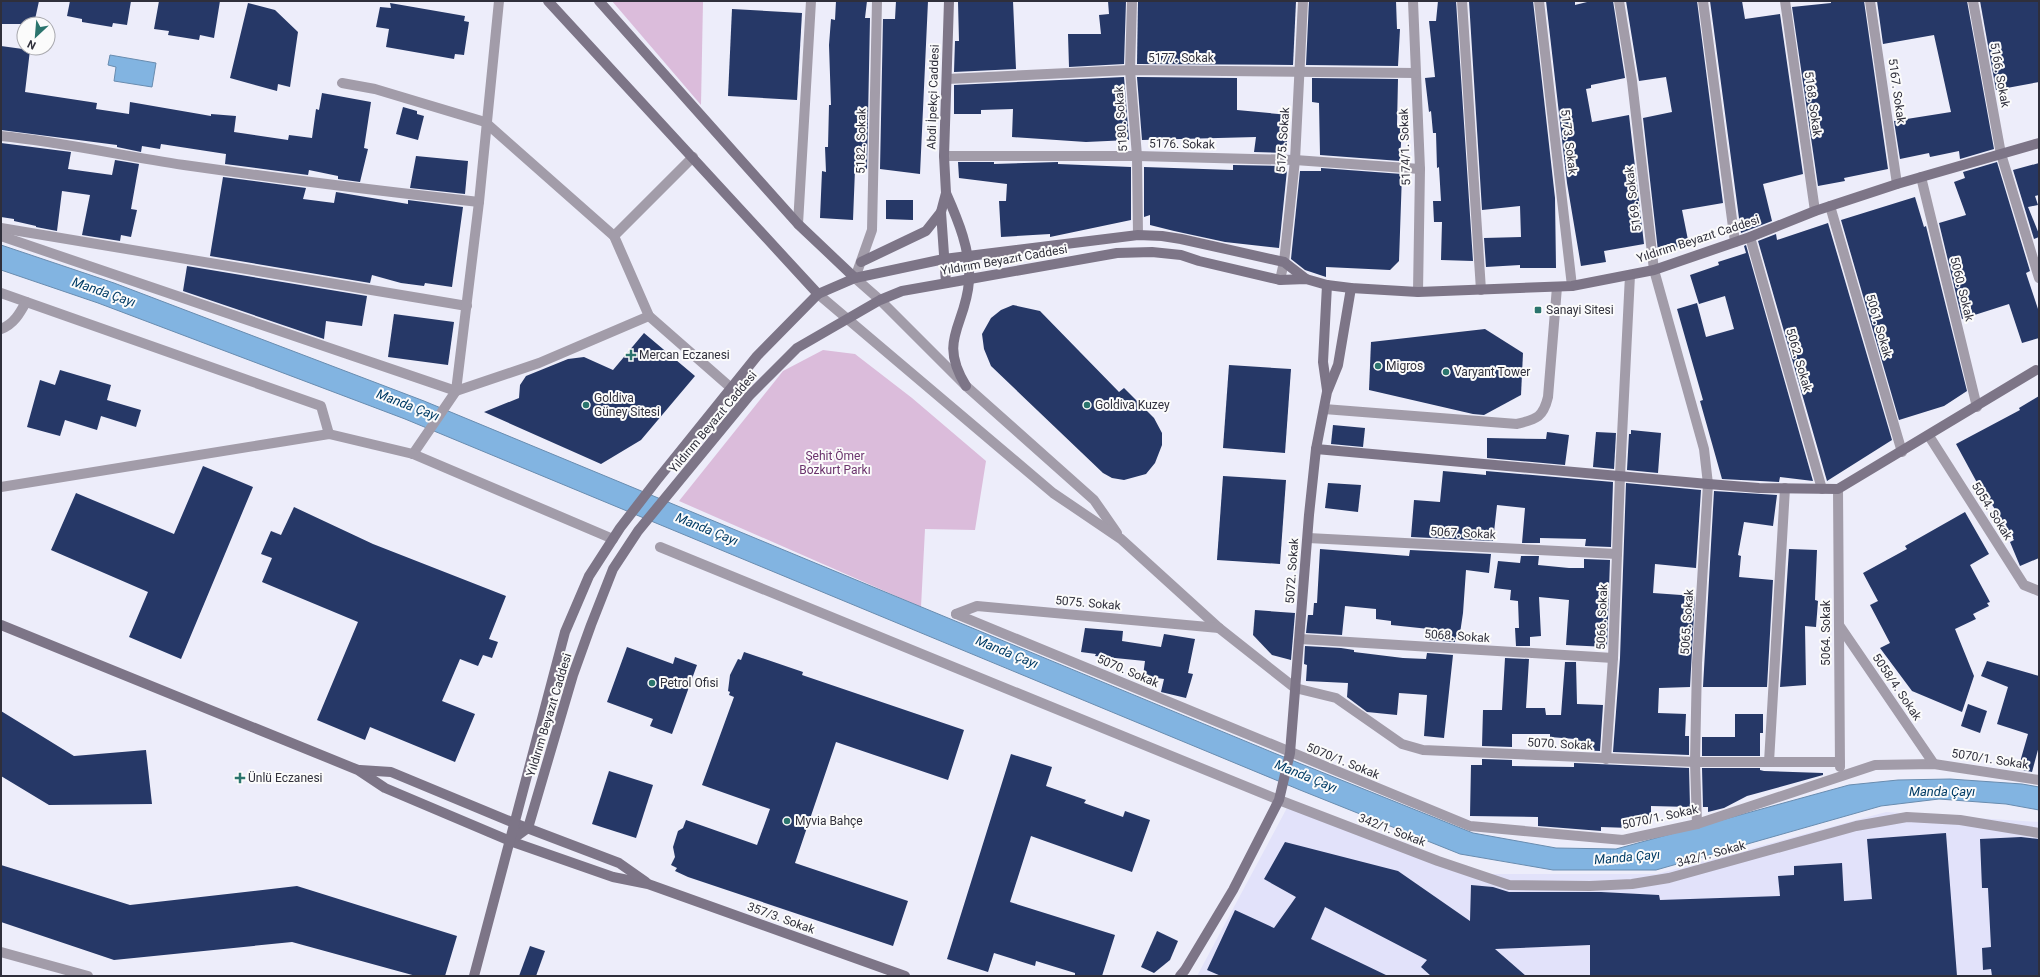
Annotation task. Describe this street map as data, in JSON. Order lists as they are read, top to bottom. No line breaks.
{"streets":{"main road":["Abdi İpekçi Caddesi","Yıldırım Beyazıt Caddesi","5072. Sokak","357/3. Sokak"],"street":["5177. Sokak","5166. Sokak","5167. Sokak","5168. Sokak","5180. Sokak","5175. Sokak","5182. Sokak","5173. Sokak","5176. Sokak","5174/1. Sokak","5169. Sokak","5060. Sokak","5061. Sokak","5062. Sokak","5054. Sokak","5067. Sokak","5075. Sokak","5066. Sokak","5065. Sokak","5064. Sokak","5068. Sokak","5070. Sokak","5058/4. Sokak","5070/1. Sokak","342/1. Sokak"]},"crossings":[["5177. Sokak","Abdi İpekçi Caddesi"],["5177. Sokak","5180. Sokak"],["5177. Sokak","5175. Sokak"],["5177. Sokak","5174/1. Sokak"],["5166. Sokak","Yıldırım Beyazıt Caddesi"],["5167. Sokak","Yıldırım Beyazıt Caddesi"],["Abdi İpekçi Caddesi","5176. Sokak"],["Abdi İpekçi Caddesi","Yıldırım Beyazıt Caddesi"],["5168. Sokak","Yıldırım Beyazıt Caddesi"],["5180. Sokak","5176. Sokak"],["5180. Sokak","Yıldırım Beyazıt Caddesi"],["5175. Sokak","5176. Sokak"],["5175. Sokak","Yıldırım Beyazıt Caddesi"],["5182. Sokak","Yıldırım Beyazıt Caddesi"],["5173. Sokak","Yıldırım Beyazıt Caddesi"],["5176. Sokak","5174/1. Sokak"],["5174/1. Sokak","Yıldırım Beyazıt Caddesi"],["5169. Sokak","Yıldırım Beyazıt Caddesi"],["5169. Sokak","5065. Sokak"],["Yıldırım Beyazıt Caddesi","5060. Sokak"],["Yıldırım Beyazıt Caddesi","5061. Sokak"],["Yıldırım Beyazıt Caddesi","5062. Sokak"],["Yıldırım Beyazıt Caddesi","5072. Sokak"],["Yıldırım Beyazıt Caddesi","5066. Sokak"],["Yıldırım Beyazıt Caddesi","357/3. Sokak"],["5067. Sokak","5072. Sokak"],["5067. Sokak","5066. Sokak"],["5072. Sokak","5068. Sokak"],["5072. Sokak","5070. Sokak"],["5072. Sokak","5070/1. Sokak"],["5072. Sokak","342/1. Sokak"],["5075. Sokak","5070. Sokak"],["5066. Sokak","5068. Sokak"],["5066. Sokak","5070. Sokak"],["5065. Sokak","5070. Sokak"],["5065. Sokak","5070/1. Sokak"],["5064. Sokak","5070. Sokak"],["5064. Sokak","5058/4. Sokak"],["5064. Sokak","5070/1. Sokak"],["5070. Sokak","5070/1. Sokak"],["5058/4. Sokak","5070/1. Sokak"]],"water":["Manda Çayı"],"parks":["Şehit Ömer Bozkurt Parkı"],"places":{"transit":["Sanayi Sitesi"],"health":["Mercan Eczanesi","Ünlü Eczanesi"],"other":["Migros","Varyant Tower","Goldiva Güney Sitesi","Goldiva Kuzey","Petrol Ofisi","Myvia Bahçe"]},"north":"bottom left"}
